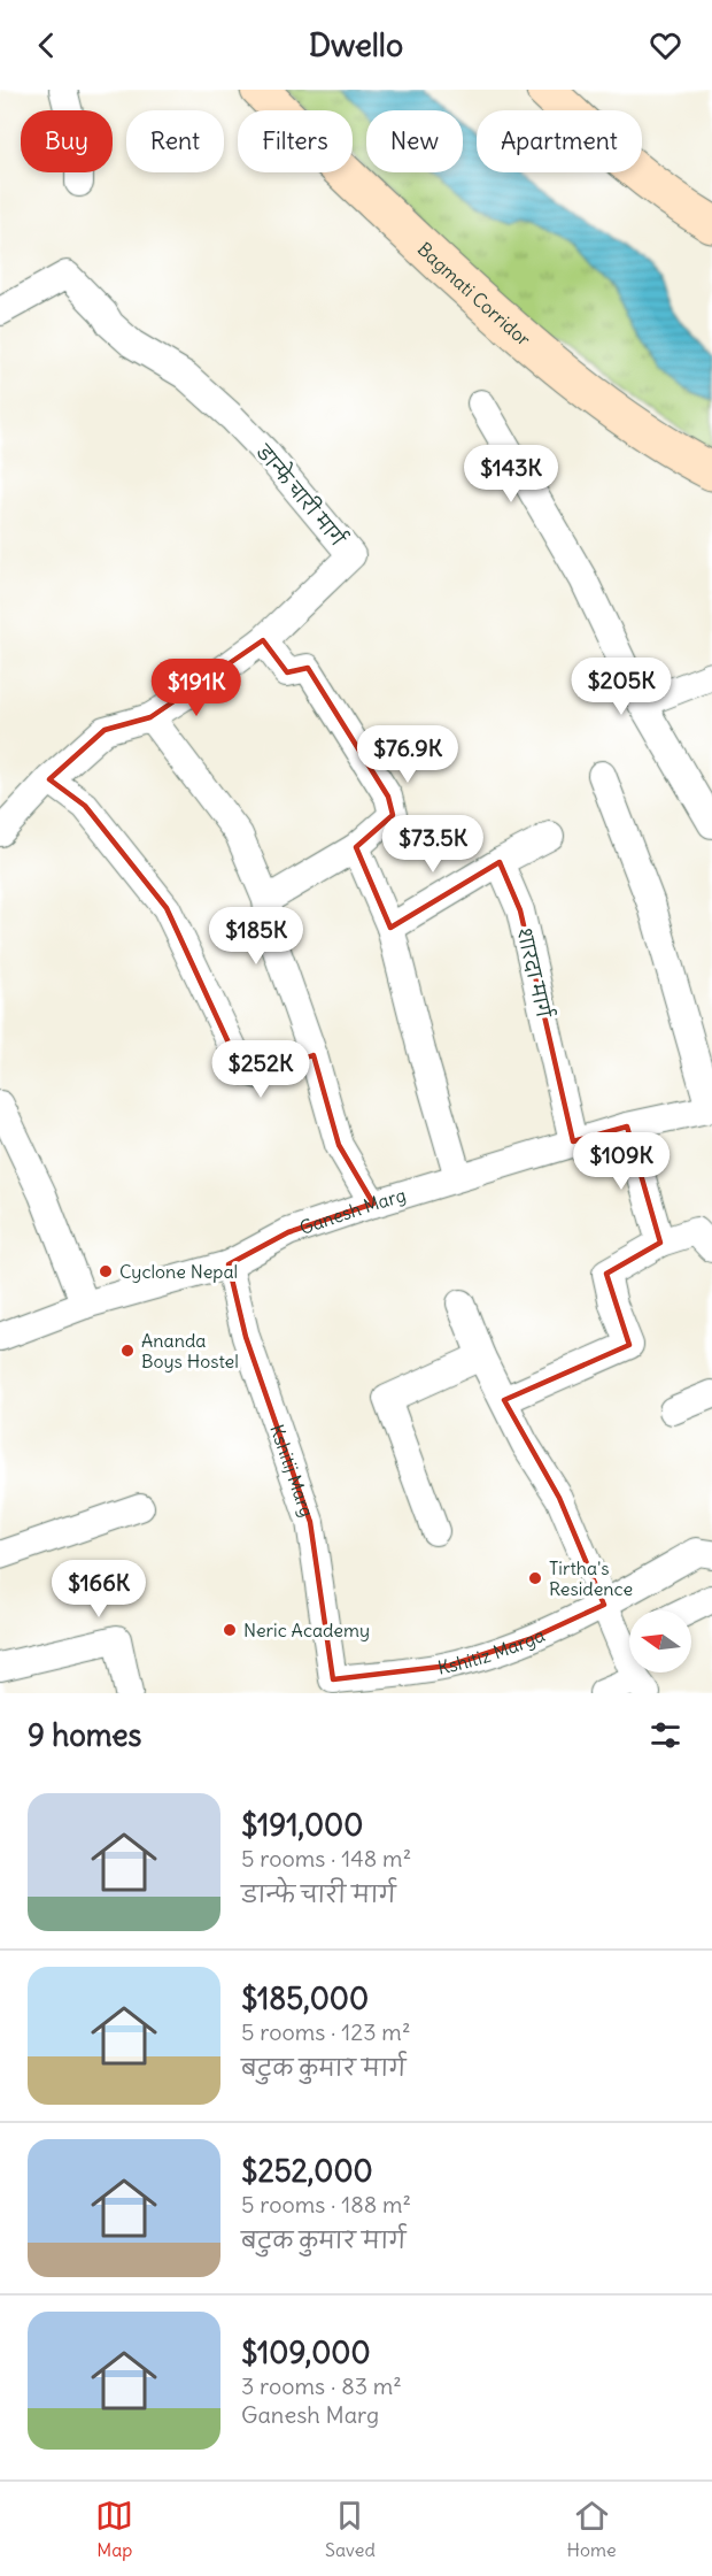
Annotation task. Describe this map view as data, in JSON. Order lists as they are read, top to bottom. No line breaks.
{"streets":{"main road":["Bagmati Corridor"],"street":["डान्फे चारी मार्ग","शारदा मार्ग","Ganesh Marg","Kshitij Marg","Kshitiz Marga"]},"crossings":[["शारदा मार्ग","Ganesh Marg"],["Ganesh Marg","Kshitij Marg"],["Kshitij Marg","Kshitiz Marga"]],"places":["Cyclone Nepal","Ananda Boys Hostel","Tirtha's Residence","Neric Academy"],"north":"left","page":{"header":"Dwello","chip":["Buy","Rent","Filters","New","Apartment"],"price":["$143K","$205K","$191K","$76.9K","$73.5K","$185K","$252K","$109K","$166K"],"heading":"9 homes","list":[{"name":"$191,000","note":"5 rooms · 148 m² · डान्फे चारी मार्ग"},{"name":"$185,000","note":"5 rooms · 123 m² · बटुक कुमार मार्ग"},{"name":"$252,000","note":"5 rooms · 188 m² · बटुक कुमार मार्ग"},{"name":"$109,000","note":"3 rooms · 83 m² · Ganesh Marg"}],"tabs":["Map","Saved","Home"]}}
